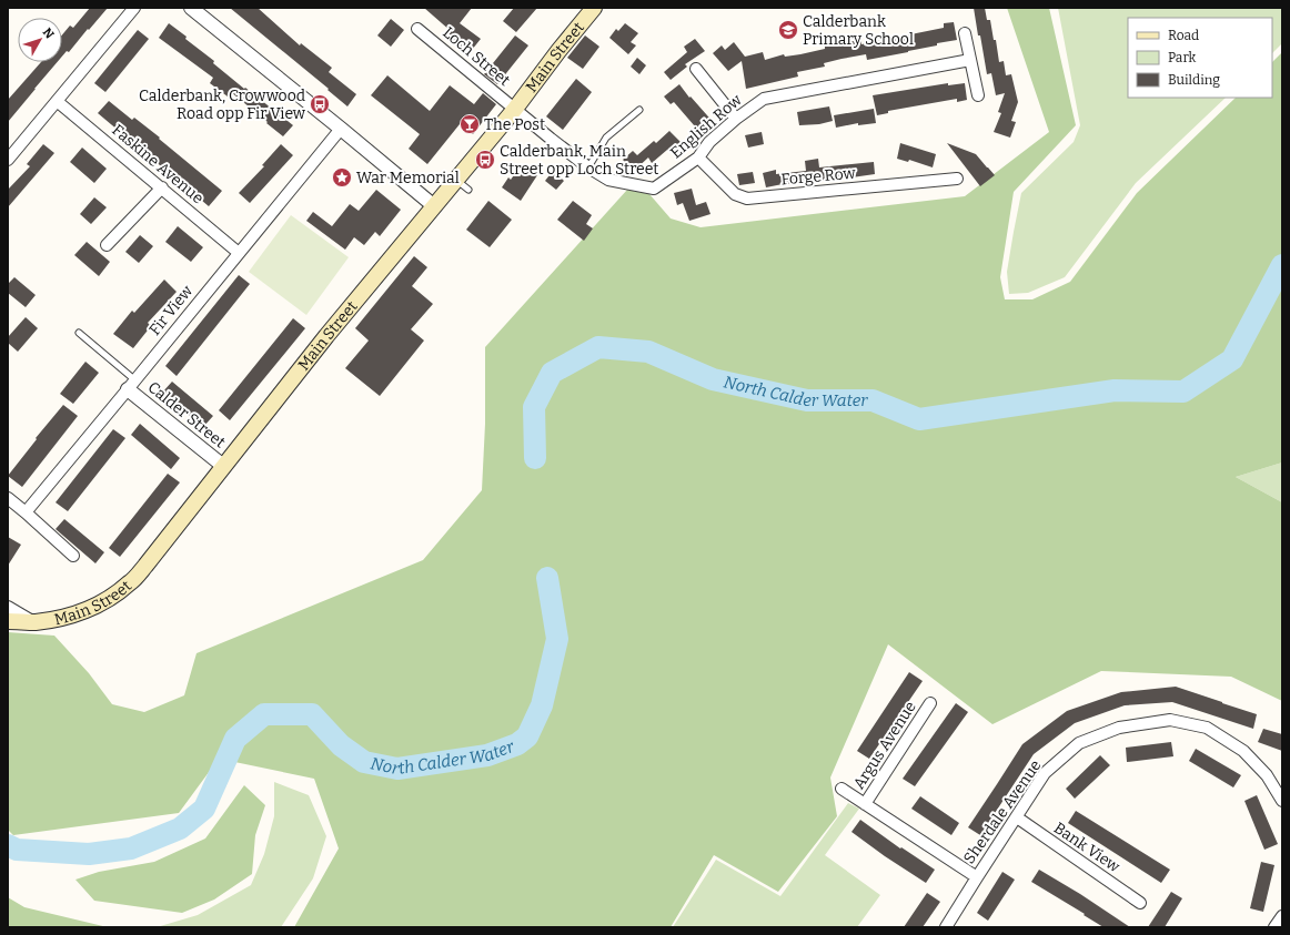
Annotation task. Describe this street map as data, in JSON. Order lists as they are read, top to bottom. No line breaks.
{"streets":{"main road":["Main Street"],"street":["Loch Street","English Row","Faskine Avenue","Forge Row","Fir View","Calder Street","Argus Avenue","Sherdale Avenue","Bank View"]},"crossings":[["Loch Street","Main Street"],["Loch Street","English Row"],["Main Street","English Row"],["Main Street","Calder Street"],["English Row","Forge Row"],["Faskine Avenue","Fir View"],["Fir View","Calder Street"],["Sherdale Avenue","Bank View"]],"water":["North Calder Water"],"places":{"school or university":["Calderbank Primary School"],"bus stop":["Calderbank, Crowwood Road opp Fir View","Calderbank, Main Street opp Loch Street"],"bar":["The Post"],"place":["War Memorial"]},"legend":["Road","Park","Building"],"north":"top right"}
